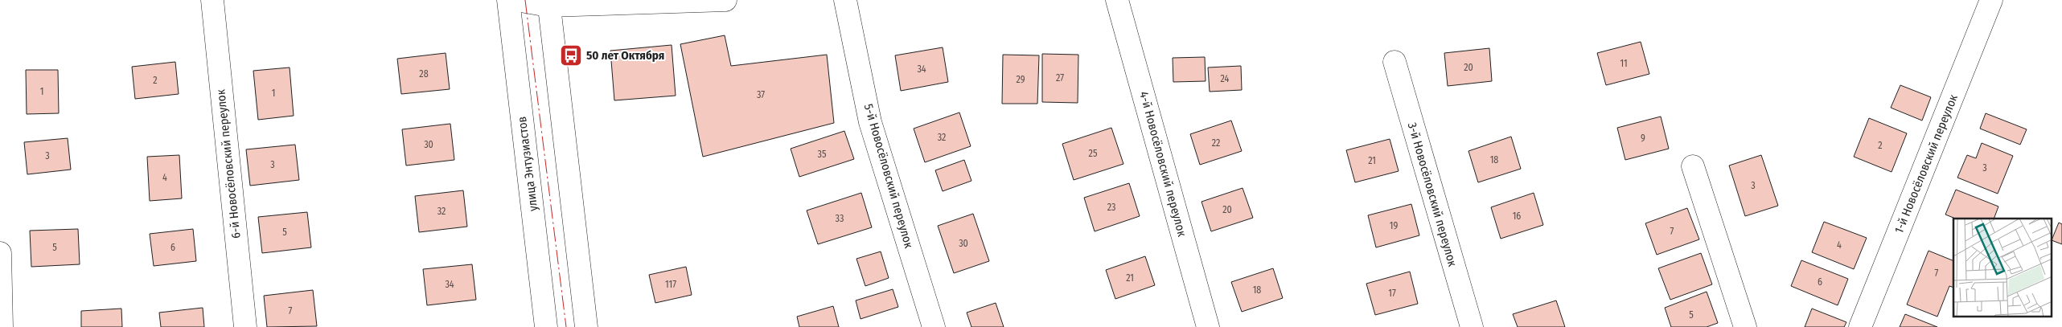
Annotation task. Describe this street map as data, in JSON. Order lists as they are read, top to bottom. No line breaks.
{"streets":{"street":["6-й Новосёловский переулок","улица Энтузиастов","4-й Новосёловский переулок","1-й Новосёловский переулок","5-й Новосёловский переулок","3-й Новосёловский переулок"]},"places":{"bus stop":["50 лет Октября"]},"house_numbers":["11","20","34","28","27","24","29","2","1","1","37","32","9","22","30","2","25","35","3","18","21","3","3","4","3","23","20","32","16","33","19","7","5","30","4","5","6","7","21","6","34","117","18","17","7","5"]}
